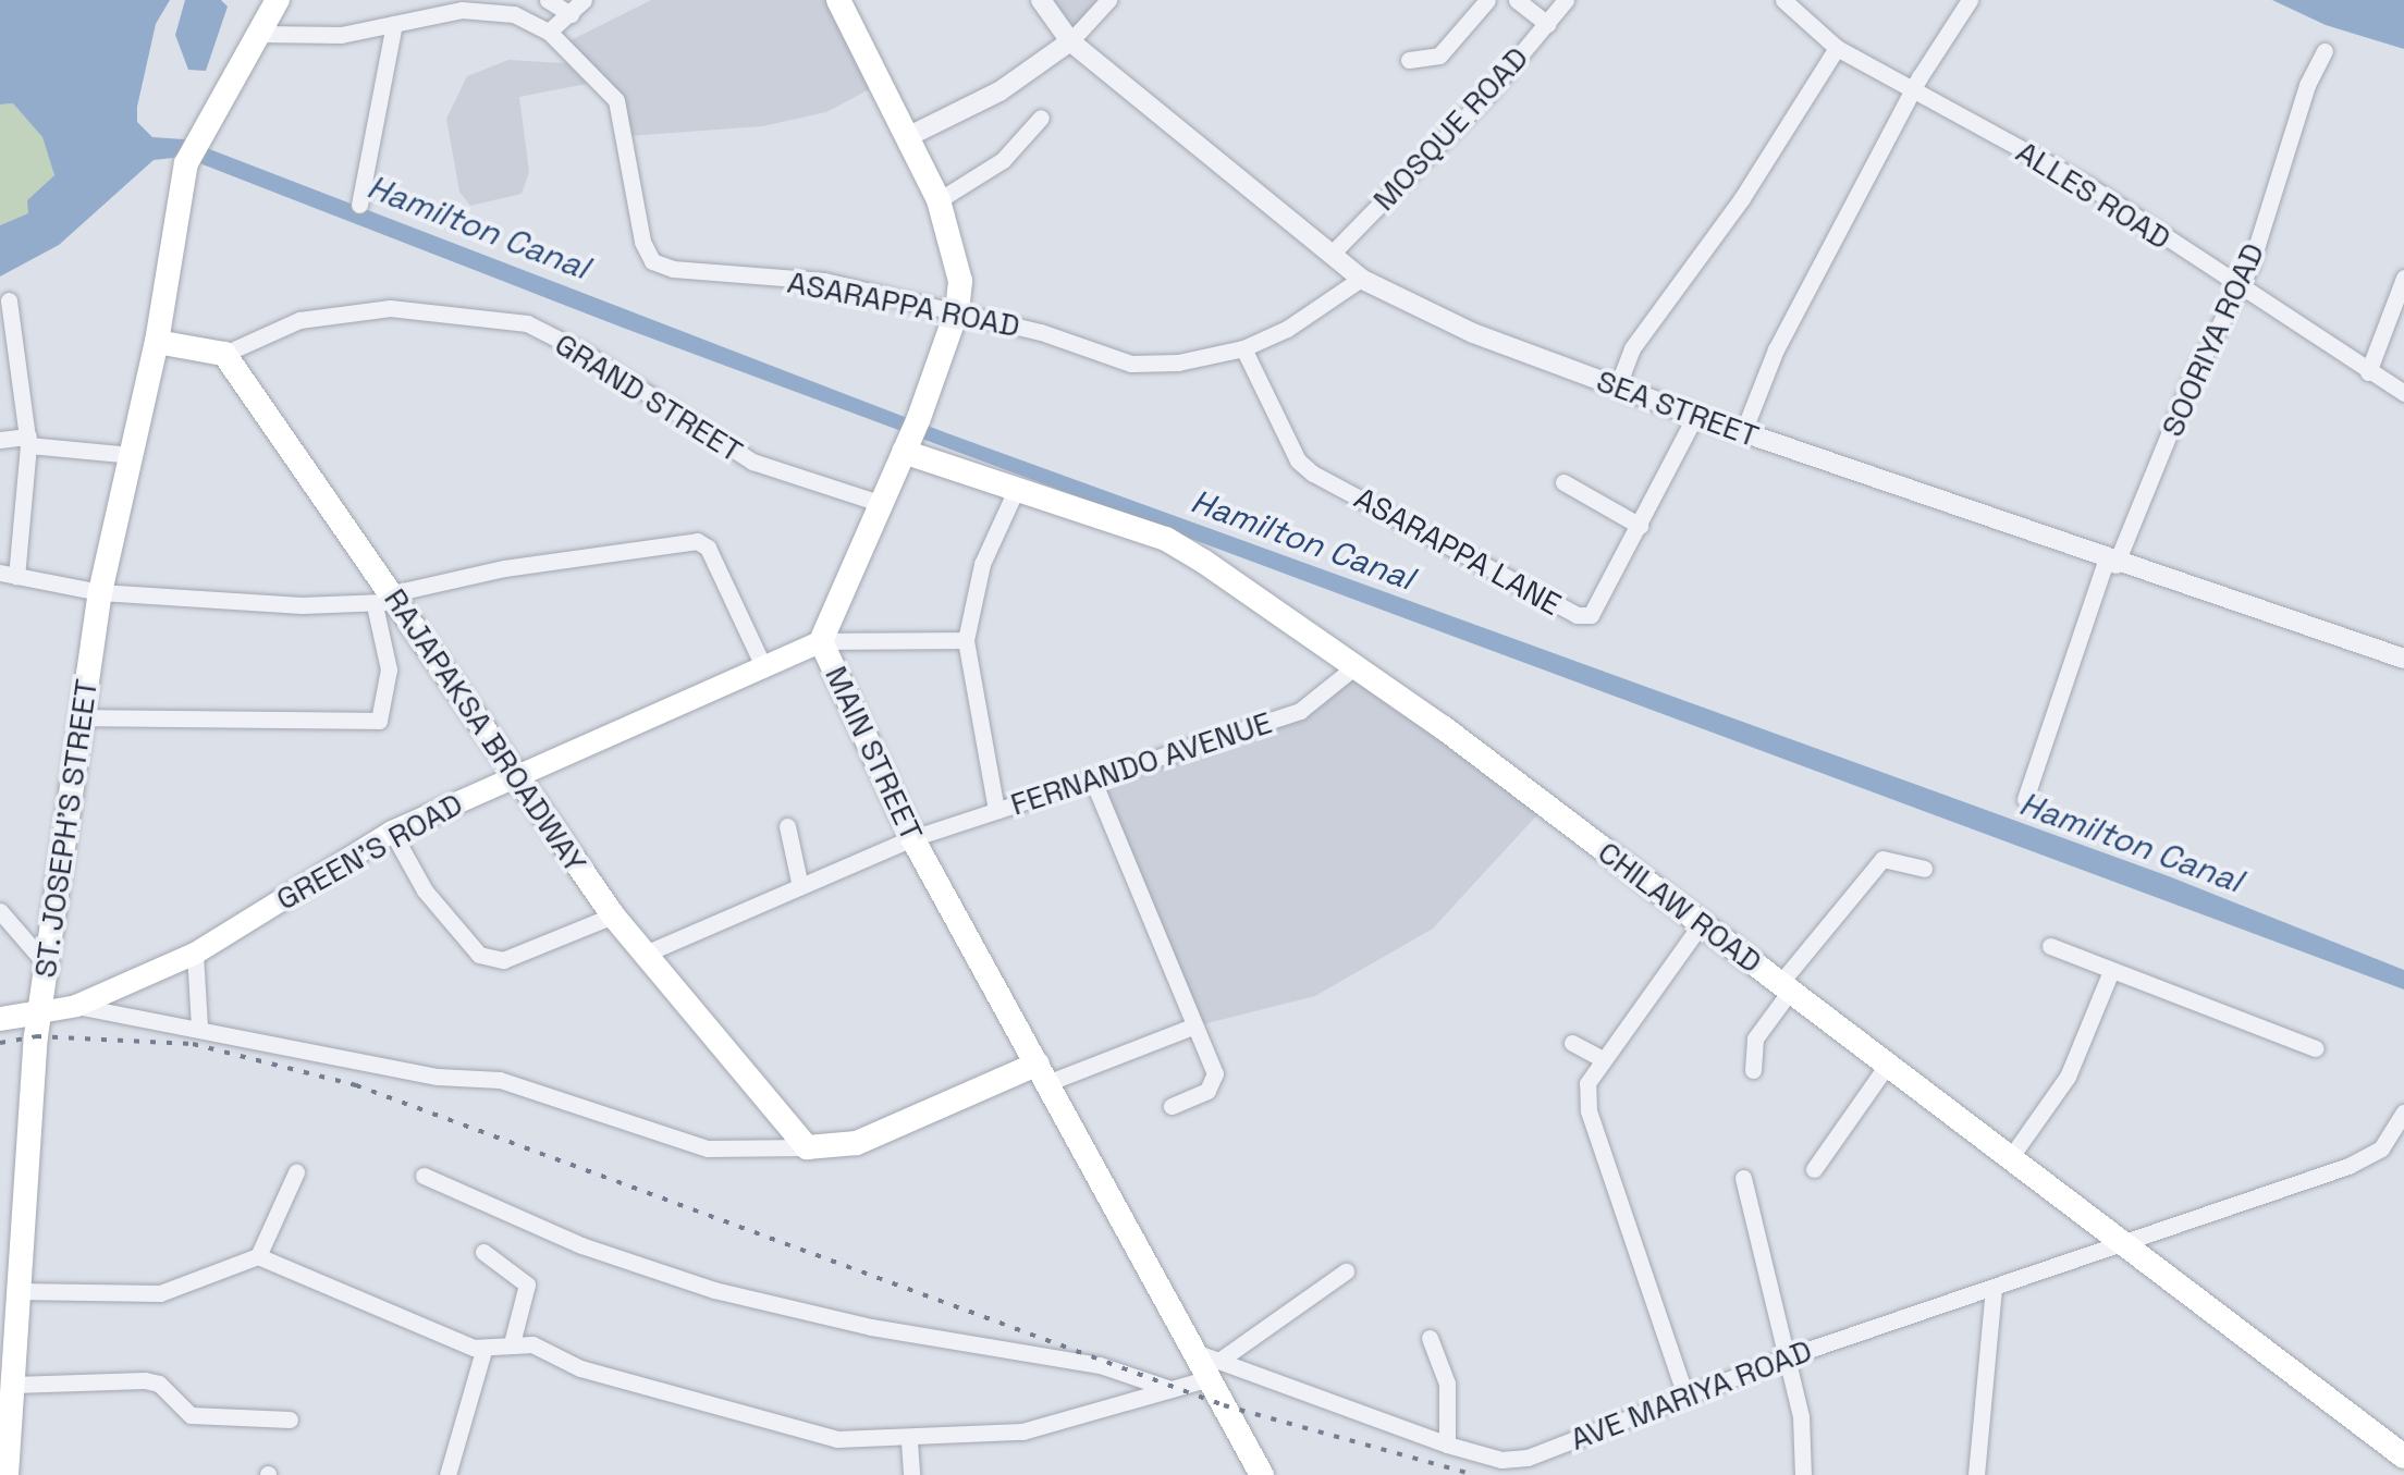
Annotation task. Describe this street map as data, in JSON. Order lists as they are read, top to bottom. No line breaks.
{"streets":{"main road":["RAJAPAKSA BROADWAY","MAIN STREET","ST. JOSEPH'S STREET","GREEN'S ROAD","CHILAW ROAD"],"street":["MOSQUE ROAD","ALLES ROAD","ASARAPPA ROAD","SOORIYA ROAD","GRAND STREET","SEA STREET","ASARAPPA LANE","FERNANDO AVENUE","AVE MARIYA ROAD"]},"crossings":[["MOSQUE ROAD","SEA STREET"],["ALLES ROAD","SOORIYA ROAD"],["ASARAPPA ROAD","SEA STREET"],["ASARAPPA ROAD","ASARAPPA LANE"],["ASARAPPA ROAD","MAIN STREET"],["ASARAPPA ROAD","ST. JOSEPH'S STREET"],["SOORIYA ROAD","SEA STREET"],["GRAND STREET","RAJAPAKSA BROADWAY"],["GRAND STREET","MAIN STREET"],["SEA STREET","ASARAPPA LANE"],["RAJAPAKSA BROADWAY","FERNANDO AVENUE"],["RAJAPAKSA BROADWAY","GREEN'S ROAD"],["MAIN STREET","FERNANDO AVENUE"],["MAIN STREET","GREEN'S ROAD"],["MAIN STREET","CHILAW ROAD"],["MAIN STREET","AVE MARIYA ROAD"],["FERNANDO AVENUE","CHILAW ROAD"],["ST. JOSEPH'S STREET","GREEN'S ROAD"],["CHILAW ROAD","AVE MARIYA ROAD"]],"water":["Hamilton Canal"]}
